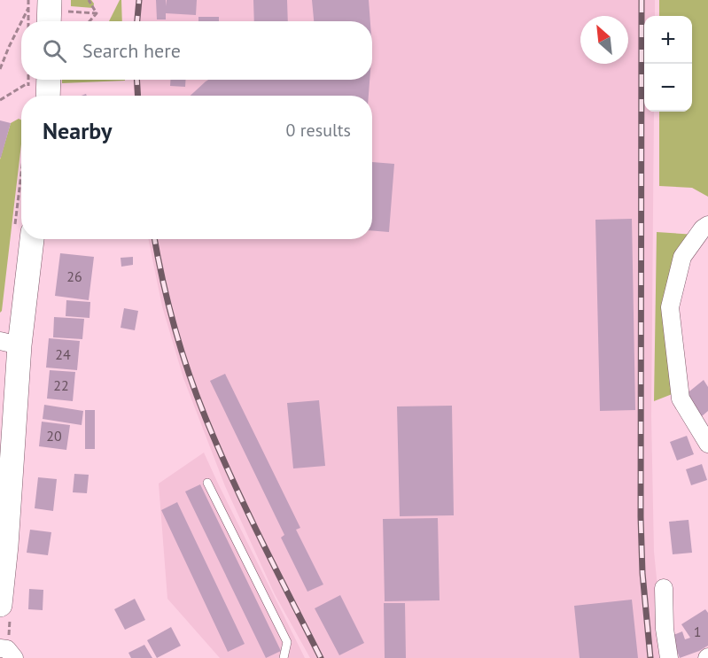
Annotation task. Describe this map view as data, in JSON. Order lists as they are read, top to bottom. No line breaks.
{"house_numbers":["26","24","22","20","1"],"north":"top left","page":{"map_buttons":["+","−"],"search":"Search here","heading":["Nearby","0 results"]}}
